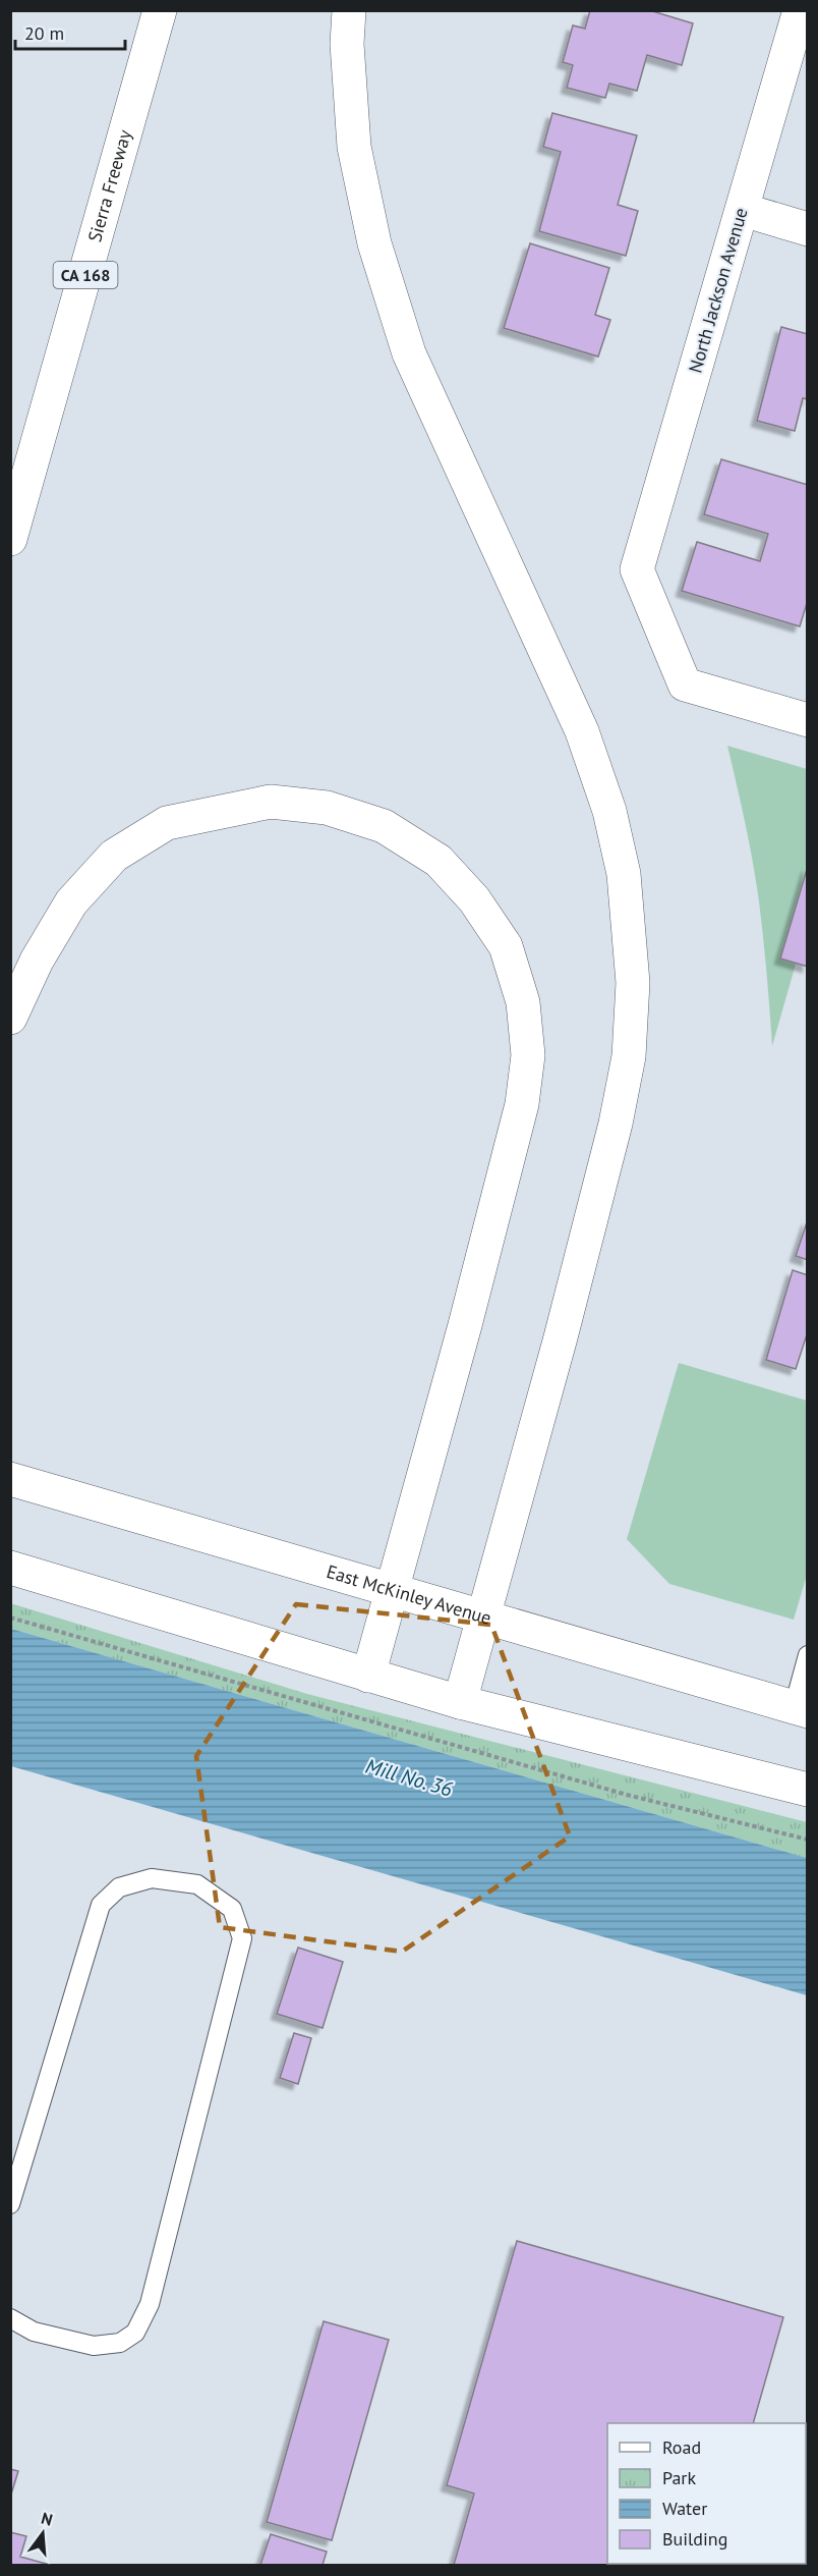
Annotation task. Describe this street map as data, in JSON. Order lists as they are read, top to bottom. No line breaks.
{"streets":{"main road":["Sierra Freeway","CA 168","North Jackson Avenue","East McKinley Avenue"]},"water":["Mill No. 36"],"legend":["Road","Park","Water","Building"],"scale_bar":"20 m","north":"top"}
